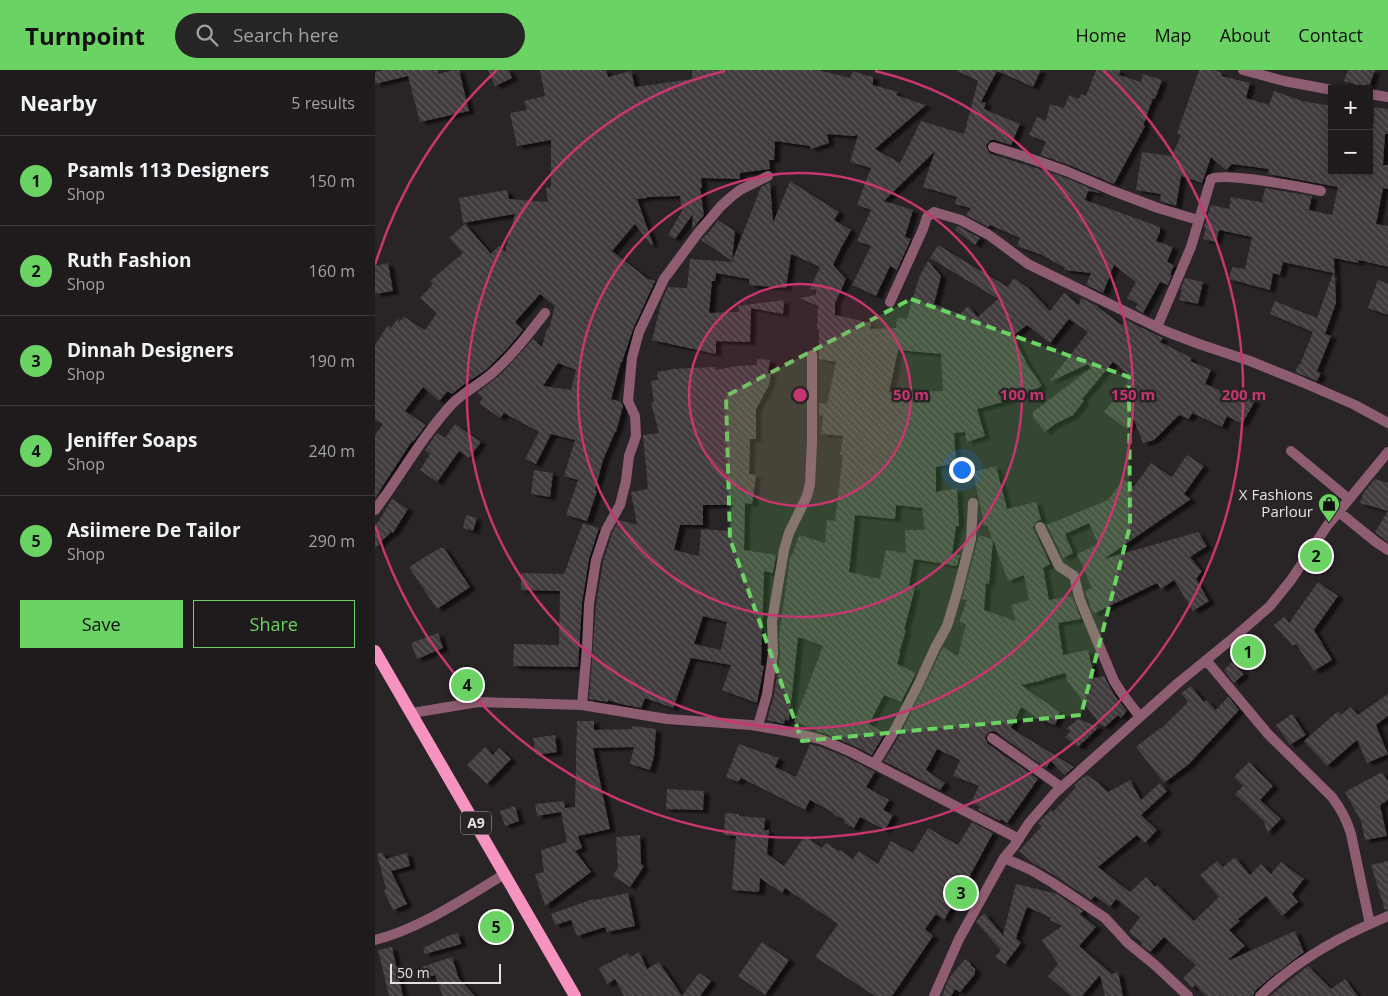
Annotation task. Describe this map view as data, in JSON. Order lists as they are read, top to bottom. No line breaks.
{"streets":{"main road":["A9"]},"places":{"shop":["X Fashions Parlour"]},"scale_bar":"50 m","page":{"header":"Turnpoint","search":"Search here","nav":["Home","Map","About","Contact"],"heading":["Nearby","5 results"],"map_buttons":["+","−"],"list":[{"mark":"1","name":"Psamls 113 Designers","note":"Shop","value":"150 m"},{"mark":"2","name":"Ruth Fashion","note":"Shop","value":"160 m"},{"mark":"3","name":"Dinnah Designers","note":"Shop","value":"190 m"},{"mark":"4","name":"Jeniffer Soaps","note":"Shop","value":"240 m"},{"mark":"5","name":"Asiimere De Tailor","note":"Shop","value":"290 m"}],"pins":["2","1","4","3","5"],"buttons":["Save","Share"],"scale":"50 m"},"rings":["50 m","100 m","150 m","200 m"]}
